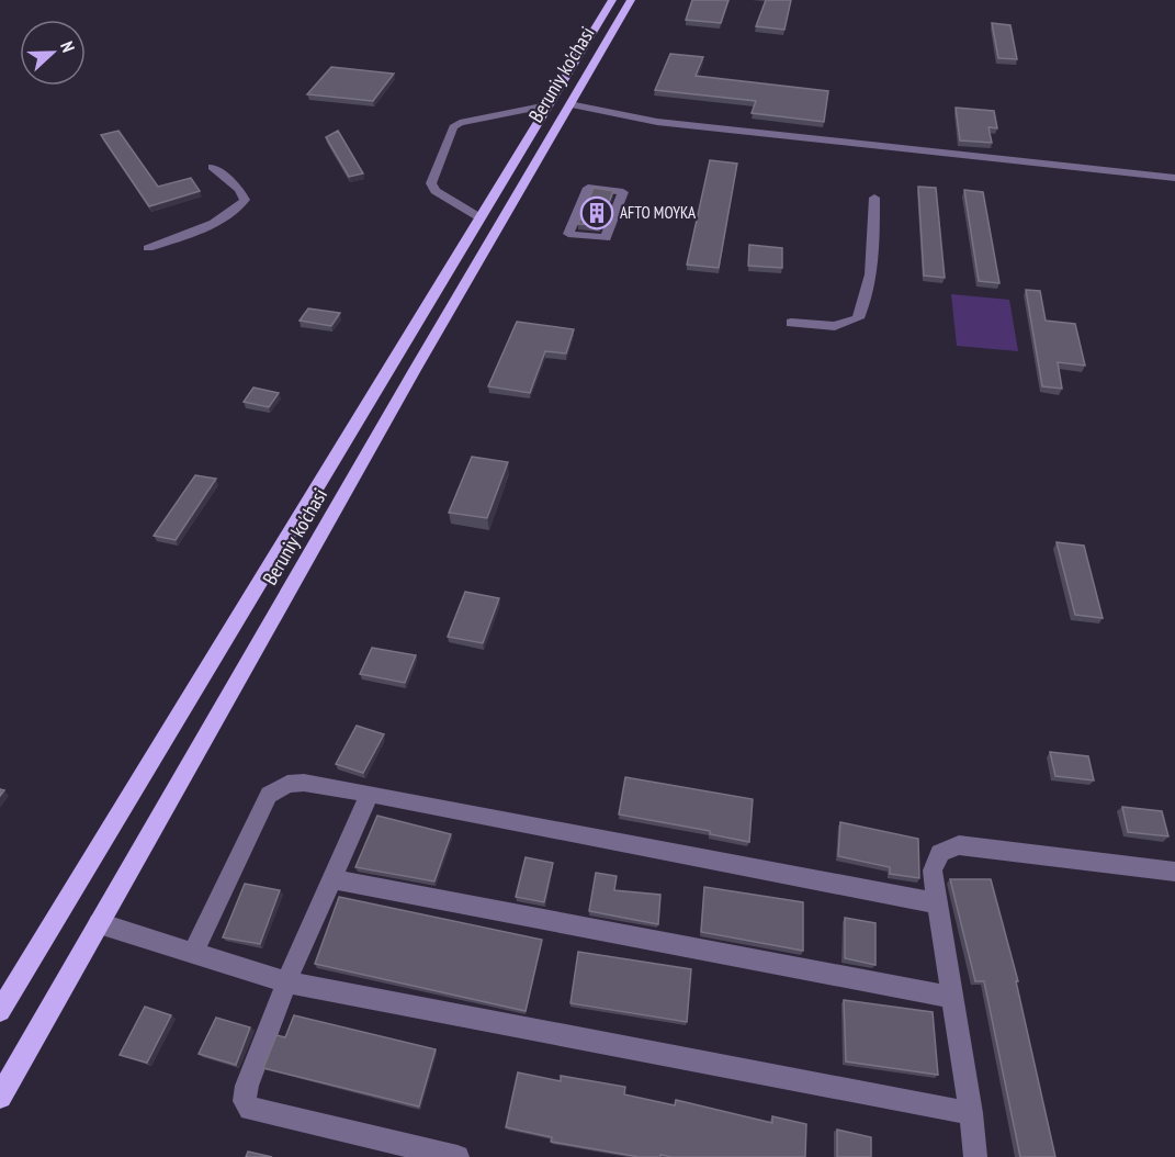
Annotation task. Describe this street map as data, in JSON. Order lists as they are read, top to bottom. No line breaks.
{"streets":{"main road":["Beruniy ko'chasi"]},"places":{"building":["AFTO MOYKA"]},"north":"right"}
